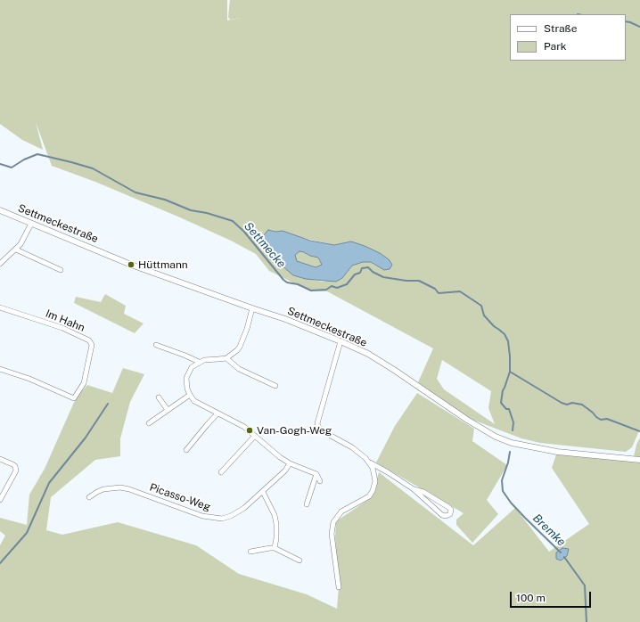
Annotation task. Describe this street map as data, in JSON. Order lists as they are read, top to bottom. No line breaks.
{"streets":{"street":["Settmeckestraße","Im Hahn","Picasso-Weg"]},"water":["Settmecke","Bremke"],"places":["Hüttmann","Van-Gogh-Weg"],"legend":["Straße","Park"],"scale_bar":"100 m"}
